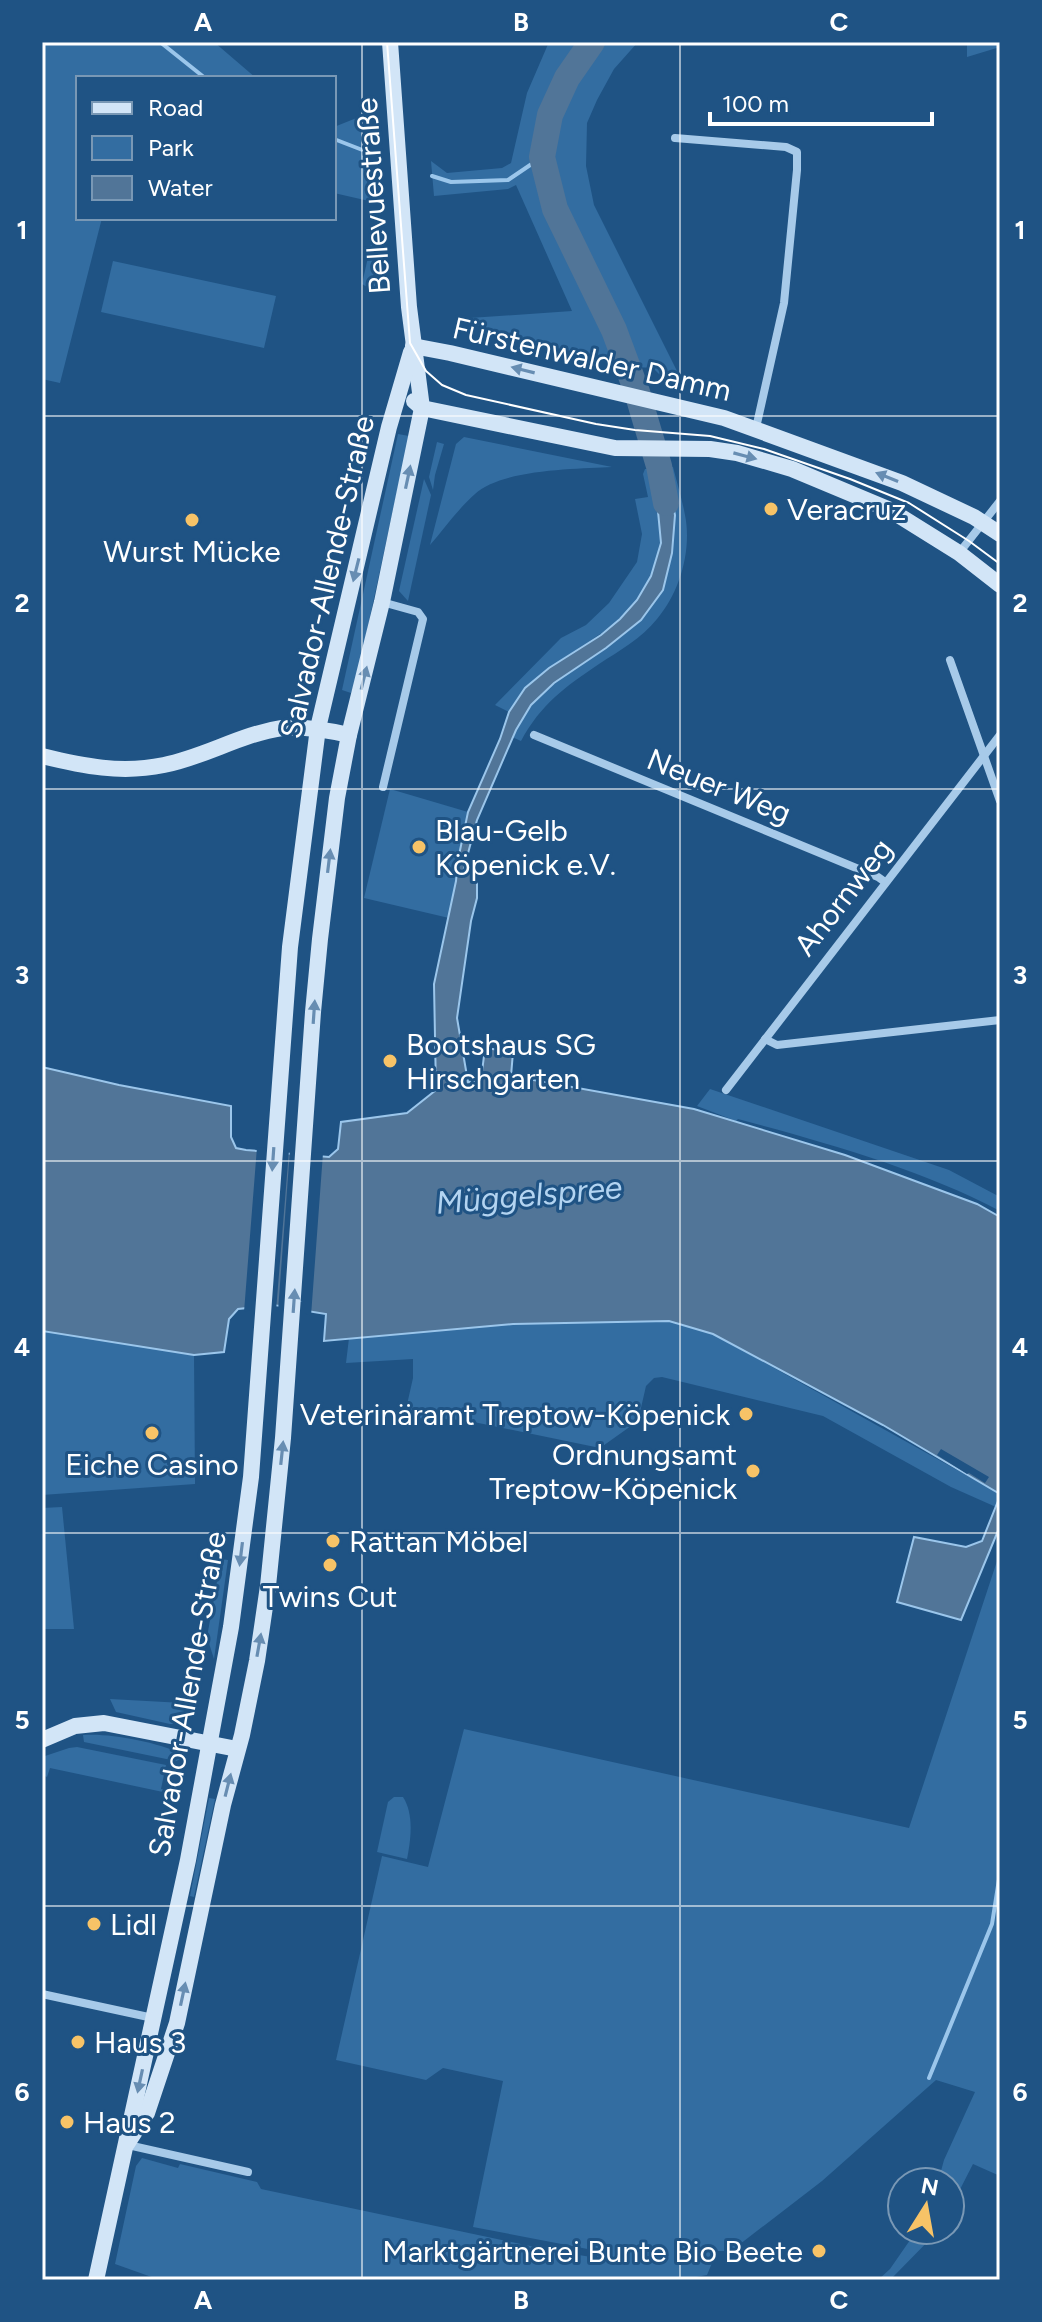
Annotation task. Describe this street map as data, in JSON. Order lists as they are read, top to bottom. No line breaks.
{"streets":{"main road":["Bellevuestraße","Fürstenwalder Damm","Salvador-Allende-Straße"],"street":["Neuer Weg","Ahornweg"]},"crossings":[["Bellevuestraße","Fürstenwalder Damm"],["Bellevuestraße","Salvador-Allende-Straße"],["Fürstenwalder Damm","Salvador-Allende-Straße"],["Neuer Weg","Ahornweg"]],"water":["Müggelspree"],"places":["Veracruz","Wurst Mücke","Blau-Gelb Köpenick e.V.","Bootshaus SG Hirschgarten","Veterinäramt Treptow-Köpenick","Eiche Casino","Ordnungsamt Treptow-Köpenick","Rattan Möbel","Twins Cut","Lidl","Haus 3","Haus 2","Marktgärtnerei Bunte Bio Beete"],"legend":["Road","Park","Water"],"scale_bar":"100 m","north":"top","grid":{"columns":["A","B","C"],"rows":["1","2","3","4","5","6"]}}
